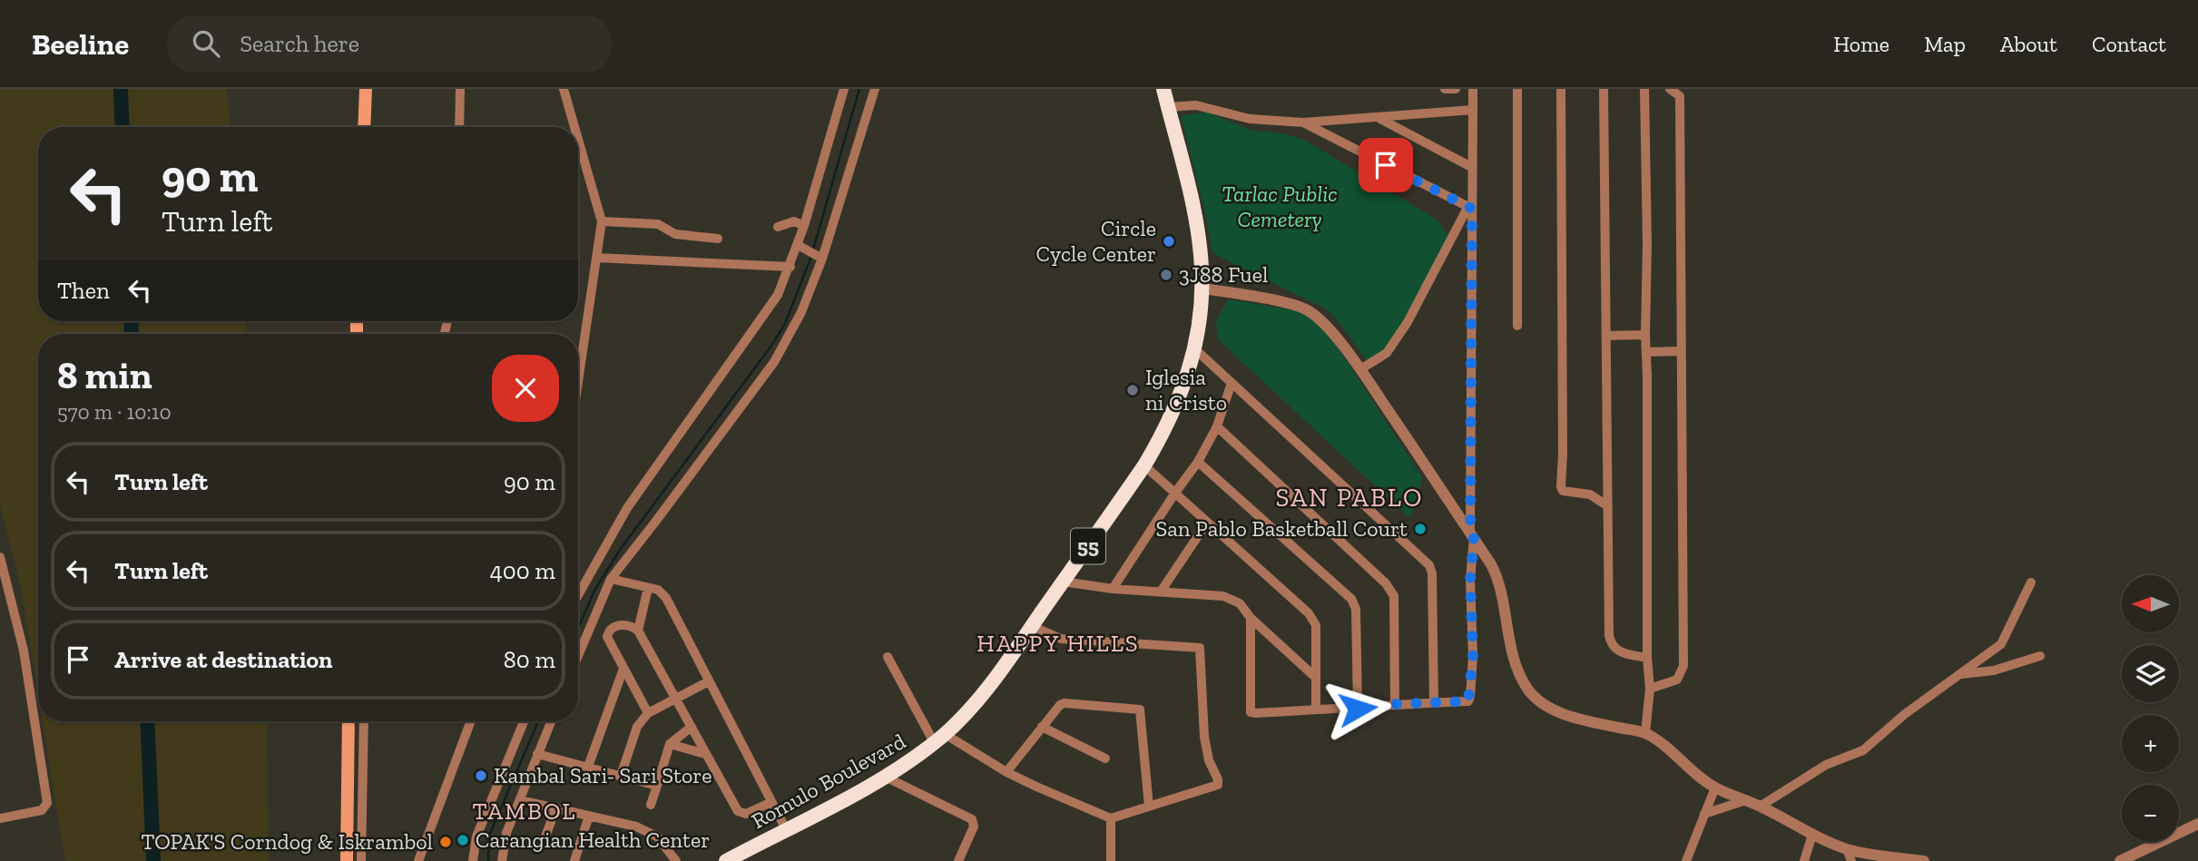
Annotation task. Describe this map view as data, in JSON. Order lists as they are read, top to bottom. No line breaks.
{"streets":{"highway":["55","Romulo Boulevard"]},"districts":["SAN PABLO","HAPPY HILLS","TAMBOL"],"parks":["Tarlac Public Cemetery"],"places":["Circle Cycle Center","3J88 Fuel","Iglesia ni Cristo","San Pablo Basketball Court","Kambal Sari- Sari Store","Carangian Health Center","TOPAK'S Corndog & Iskrambol"],"north":"left","page":{"header":"Beeline","search":"Search here","nav":["Home","Map","About","Contact"],"turn":["90 m","Turn left"],"then":"Then","heading":["8 min","570 m · 10:10"],"list":[{"name":"Turn left","value":"90 m"},{"name":"Turn left","value":"400 m"},{"name":"Arrive at destination","value":"80 m"}],"map_buttons":["+","−"]}}
